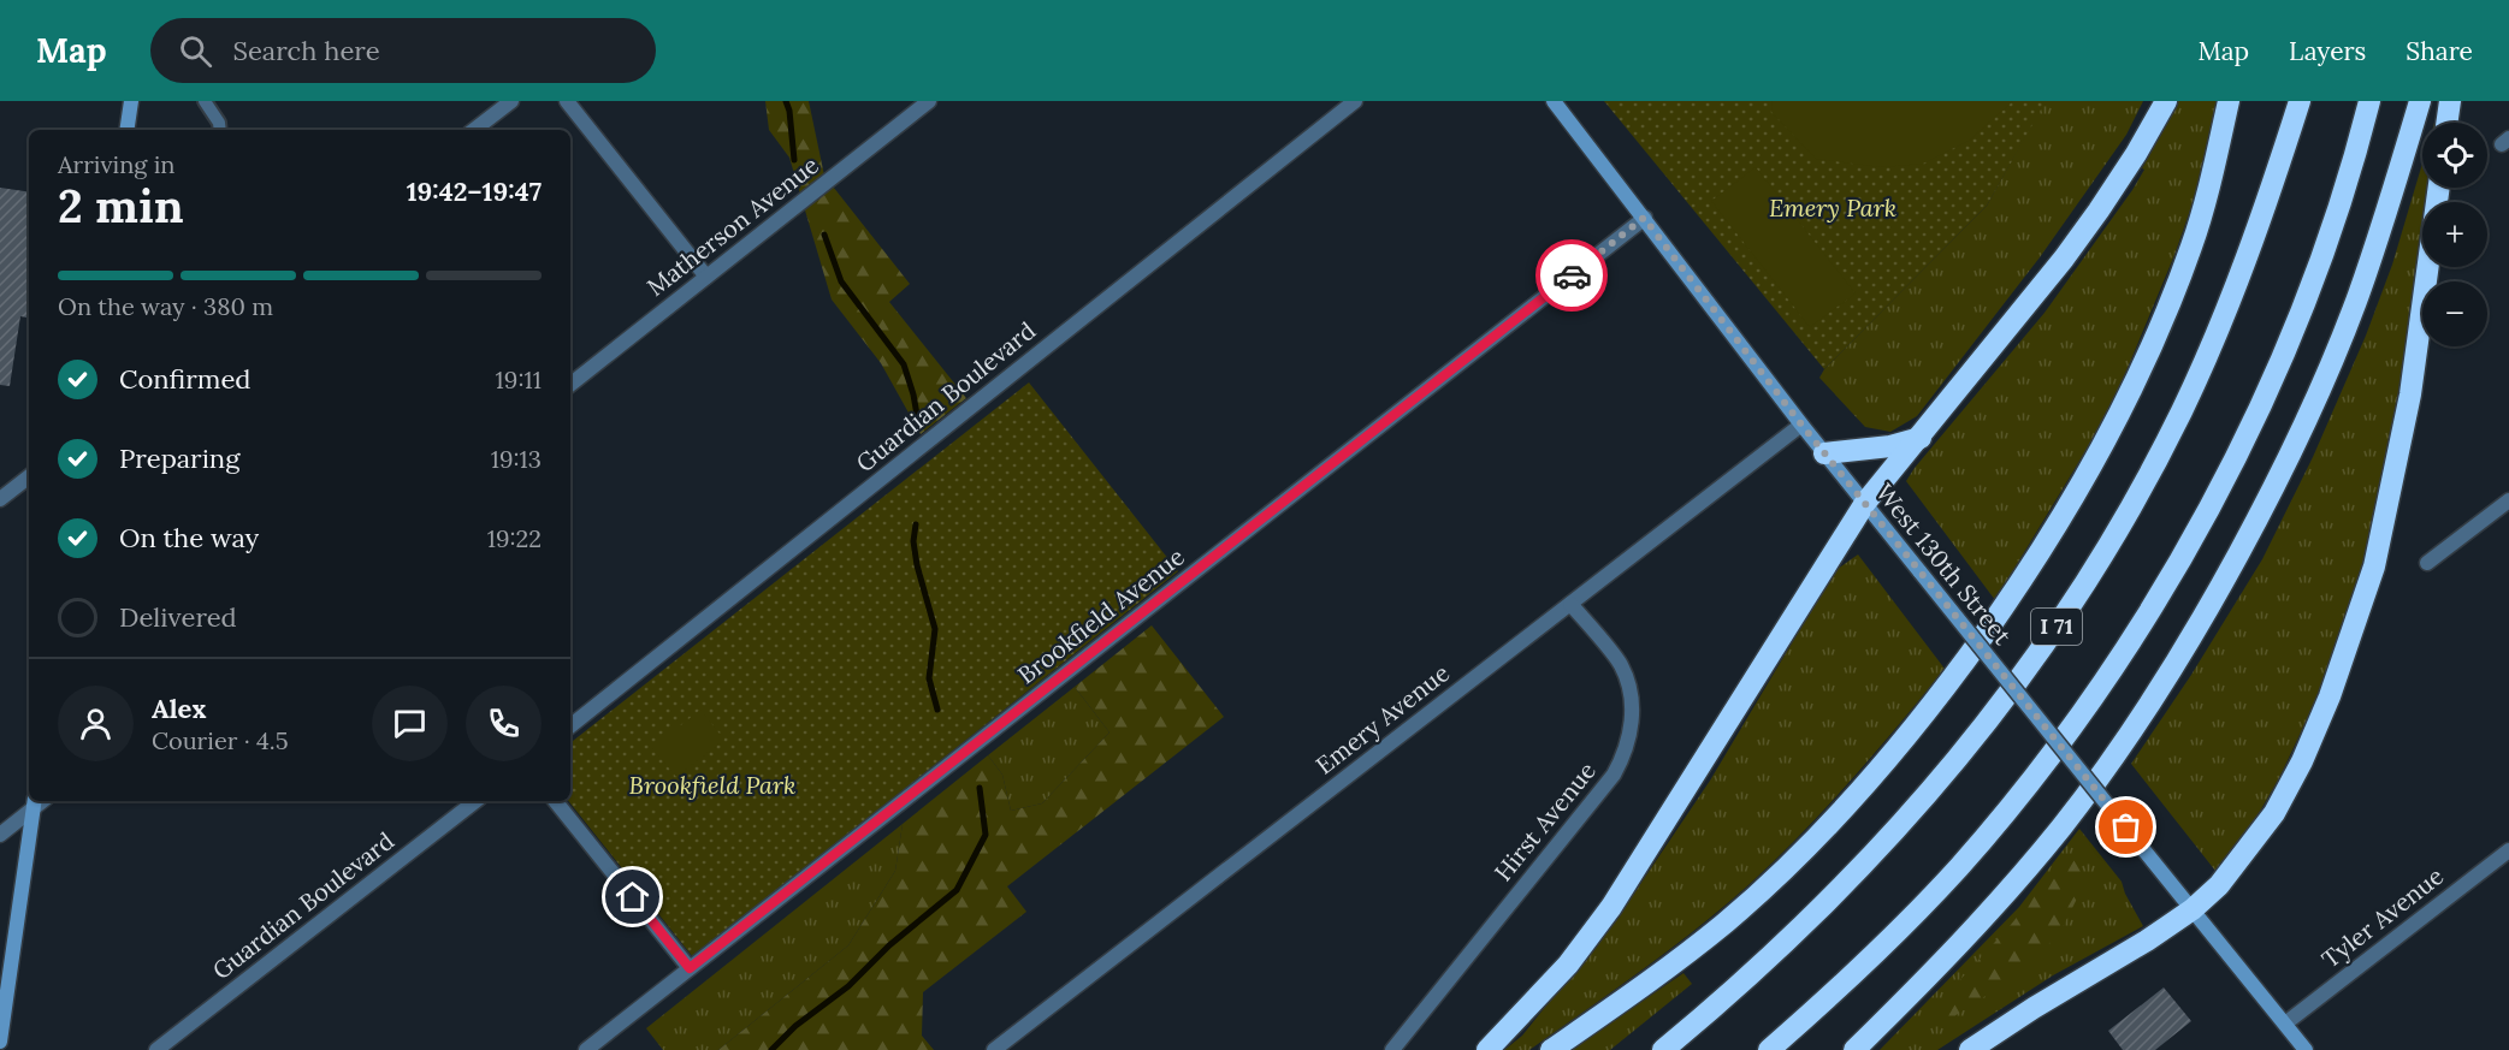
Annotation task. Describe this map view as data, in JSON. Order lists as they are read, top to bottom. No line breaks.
{"streets":{"highway":["I 71"],"main road":["West 130th Street"],"street":["Matherson Avenue","Guardian Boulevard","Brookfield Avenue","Emery Avenue","Hirst Avenue","Tyler Avenue"]},"crossings":[["West 130th Street","Brookfield Avenue"],["West 130th Street","Emery Avenue"],["West 130th Street","Tyler Avenue"],["Emery Avenue","Hirst Avenue"]],"parks":["Emery Park","Brookfield Park"],"page":{"header":"Map","search":"Search here","nav":["Map","Layers","Share"],"map_buttons":["+","−"],"heading":["2 min","Arriving in","19:42–19:47"],"panel":["Alex","Courier · 4.5"],"bar":"On the way · 380 m","list":[["Confirmed","19:11"],["Preparing","19:13"],["On the way","19:22"],"Delivered"]}}
